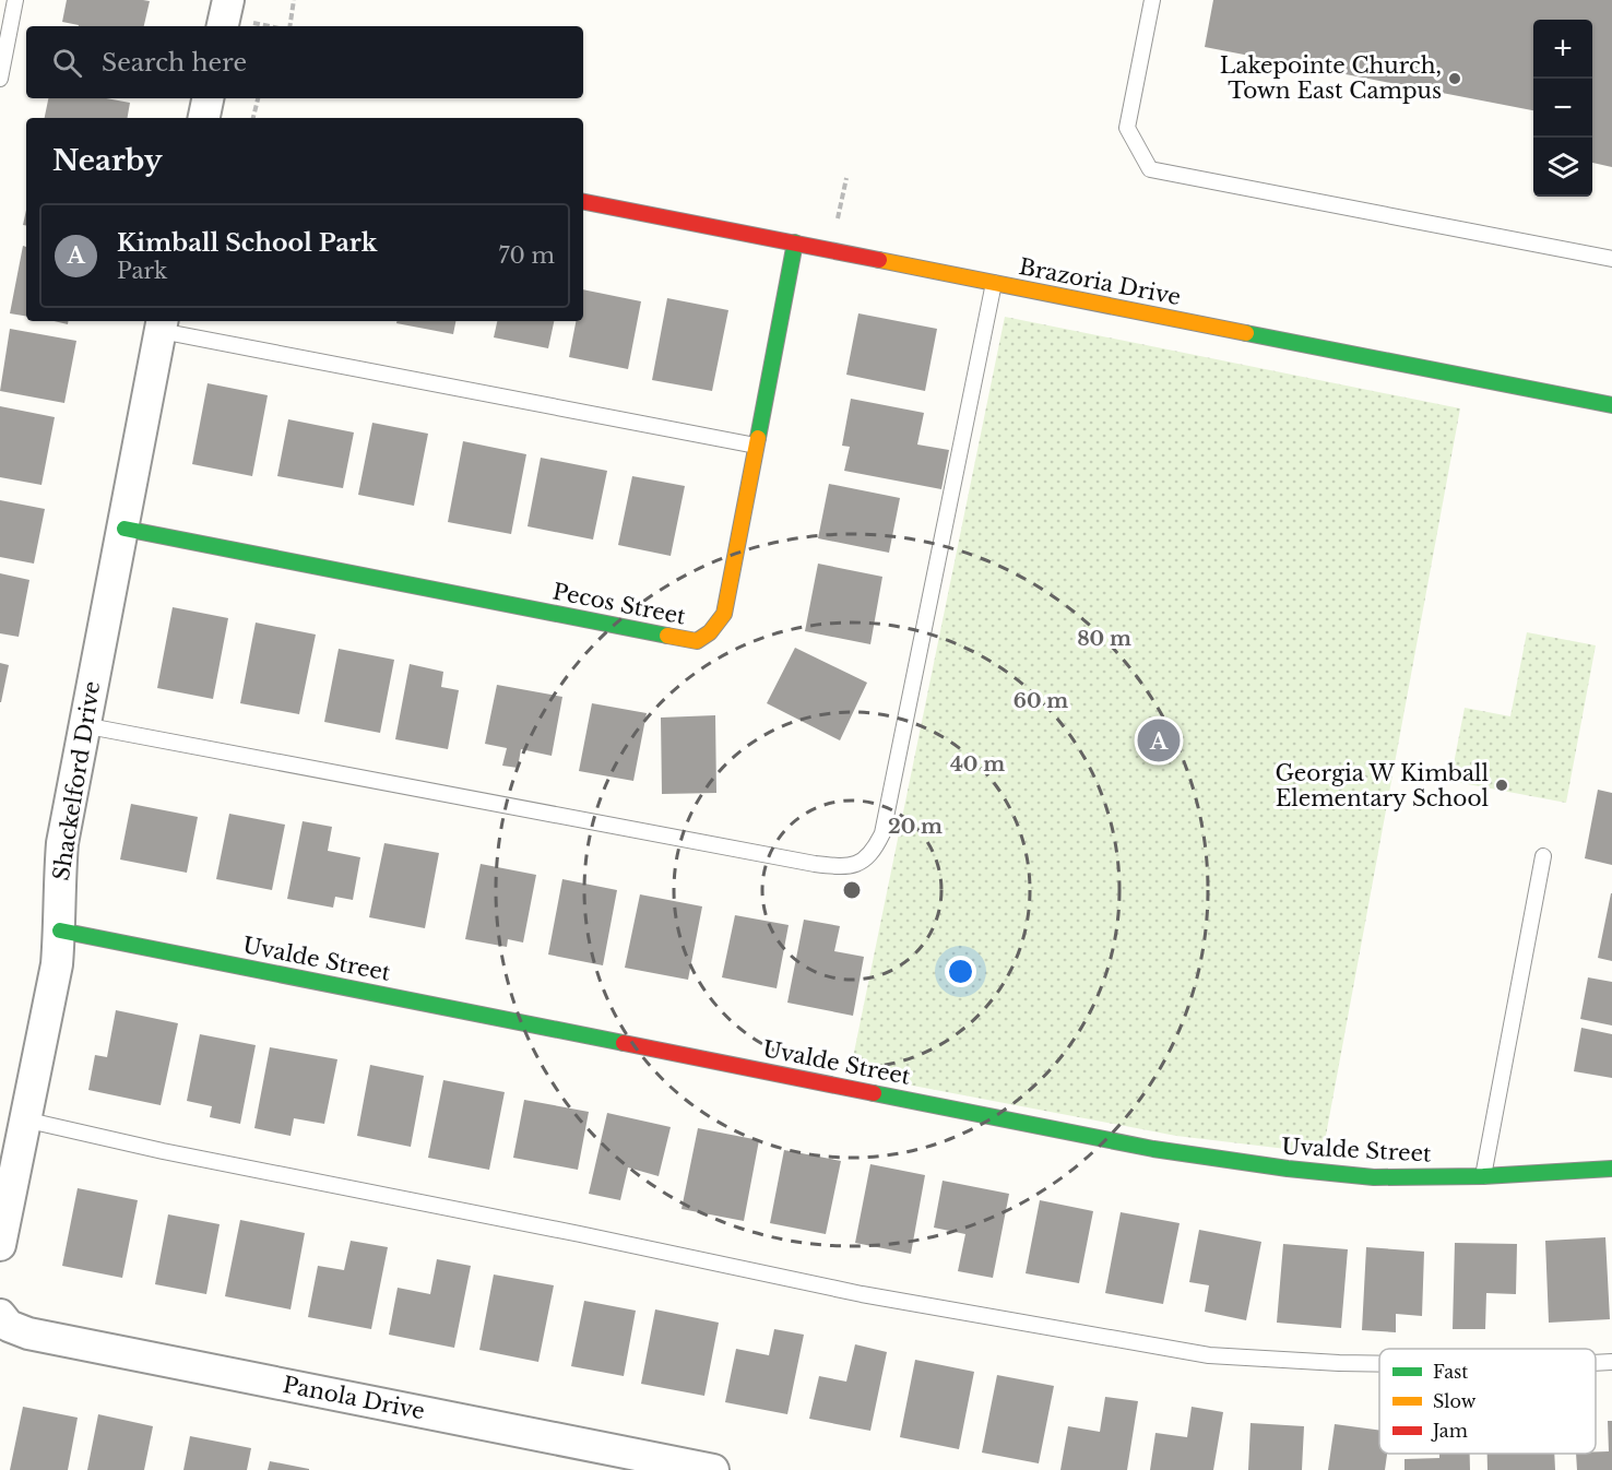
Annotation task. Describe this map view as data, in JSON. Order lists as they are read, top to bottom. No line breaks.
{"streets":{"street":["Brazoria Drive","Pecos Street","Shackelford Drive","Uvalde Street","Panola Drive"]},"crossings":[["Brazoria Drive","Pecos Street"],["Pecos Street","Shackelford Drive"],["Shackelford Drive","Uvalde Street"]],"places":["Lakepointe Church, Town East Campus","Georgia W Kimball Elementary School"],"legend":["Fast","Slow","Jam"],"page":{"map_buttons":["+","−"],"search":"Search here","heading":"Nearby","list":[{"mark":"A","name":"Kimball School Park","note":"Park","value":"70 m"}],"pins":"A"},"rings":["80 m","60 m","40 m","20 m"]}
